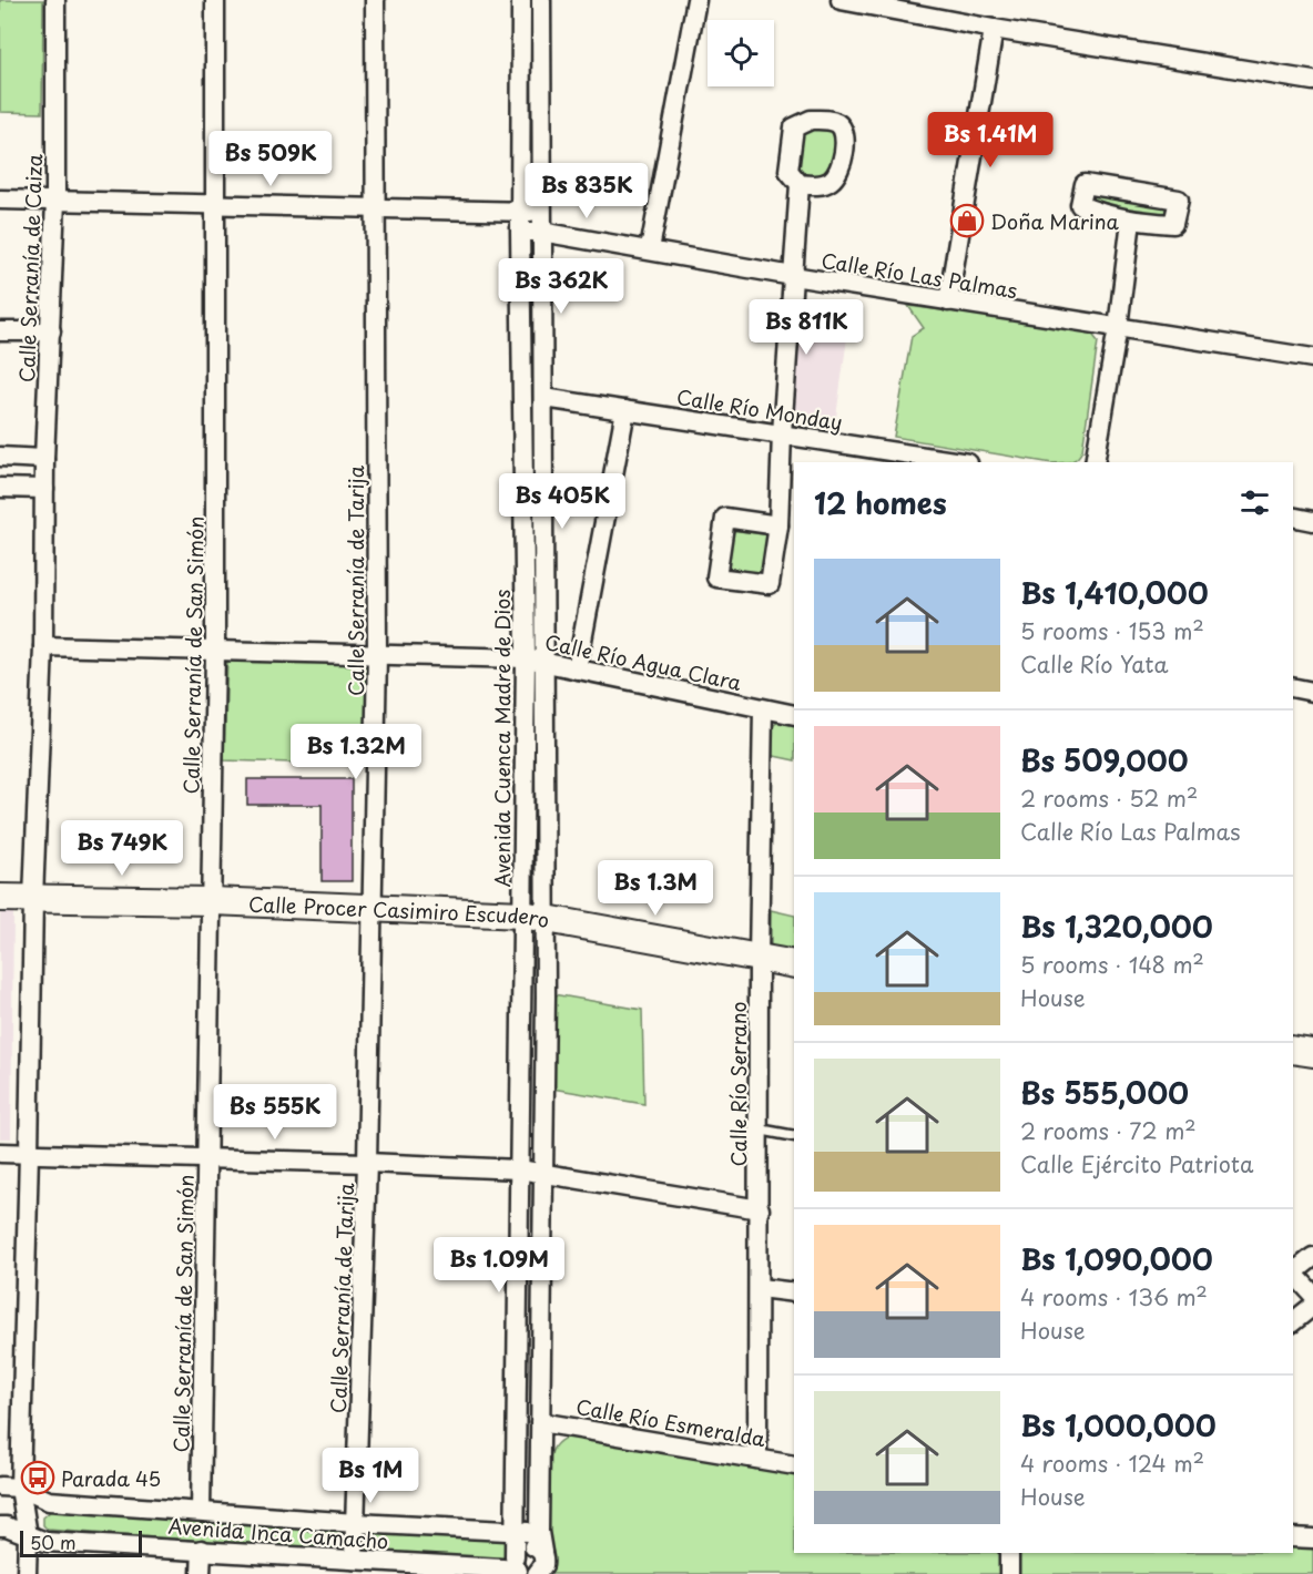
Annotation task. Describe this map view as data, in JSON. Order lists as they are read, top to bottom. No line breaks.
{"streets":{"main road":["Calle Procer Casimiro Escudero"],"street":["Calle Serranía de Caiza","Calle Río Las Palmas","Calle Río Monday","Calle Serranía de Tarija","Calle Serranía de San Simón","Calle Río Agua Clara","Avenida Cuenca Madre de Dios","Calle Río Serrano","Calle Río Esmeralda","Avenida Inca Camacho"]},"crossings":[["Calle Serranía de Caiza","Calle Río Agua Clara"],["Calle Serranía de Caiza","Calle Procer Casimiro Escudero"],["Calle Serranía de Caiza","Avenida Inca Camacho"],["Calle Río Las Palmas","Avenida Cuenca Madre de Dios"],["Calle Río Monday","Avenida Cuenca Madre de Dios"],["Calle Serranía de Tarija","Calle Río Agua Clara"],["Calle Serranía de Tarija","Calle Procer Casimiro Escudero"],["Calle Serranía de Tarija","Avenida Inca Camacho"],["Calle Serranía de San Simón","Calle Río Agua Clara"],["Calle Serranía de San Simón","Calle Procer Casimiro Escudero"],["Calle Serranía de San Simón","Avenida Inca Camacho"],["Calle Río Agua Clara","Avenida Cuenca Madre de Dios"],["Calle Río Agua Clara","Calle Río Serrano"],["Avenida Cuenca Madre de Dios","Calle Procer Casimiro Escudero"],["Avenida Cuenca Madre de Dios","Calle Río Esmeralda"],["Avenida Cuenca Madre de Dios","Avenida Inca Camacho"],["Calle Procer Casimiro Escudero","Calle Río Serrano"],["Calle Río Serrano","Calle Río Esmeralda"]],"places":{"shop":["Doña Marina"],"bus stop":["Parada 45"]},"scale_bar":"50 m","page":{"price":["Bs 1.41M","Bs 509K","Bs 835K","Bs 362K","Bs 811K","Bs 405K","Bs 1.32M","Bs 749K","Bs 1.3M","Bs 555K","Bs 1.09M","Bs 1M"],"heading":"12 homes","list":[{"name":"Bs 1,410,000","note":"5 rooms · 153 m² · Calle Río Yata"},{"name":"Bs 509,000","note":"2 rooms · 52 m² · Calle Río Las Palmas"},{"name":"Bs 1,320,000","note":"5 rooms · 148 m² · House"},{"name":"Bs 555,000","note":"2 rooms · 72 m² · Calle Ejército Patriota"},{"name":"Bs 1,090,000","note":"4 rooms · 136 m² · House"},{"name":"Bs 1,000,000","note":"4 rooms · 124 m² · House"}],"scale":"50 m"}}
